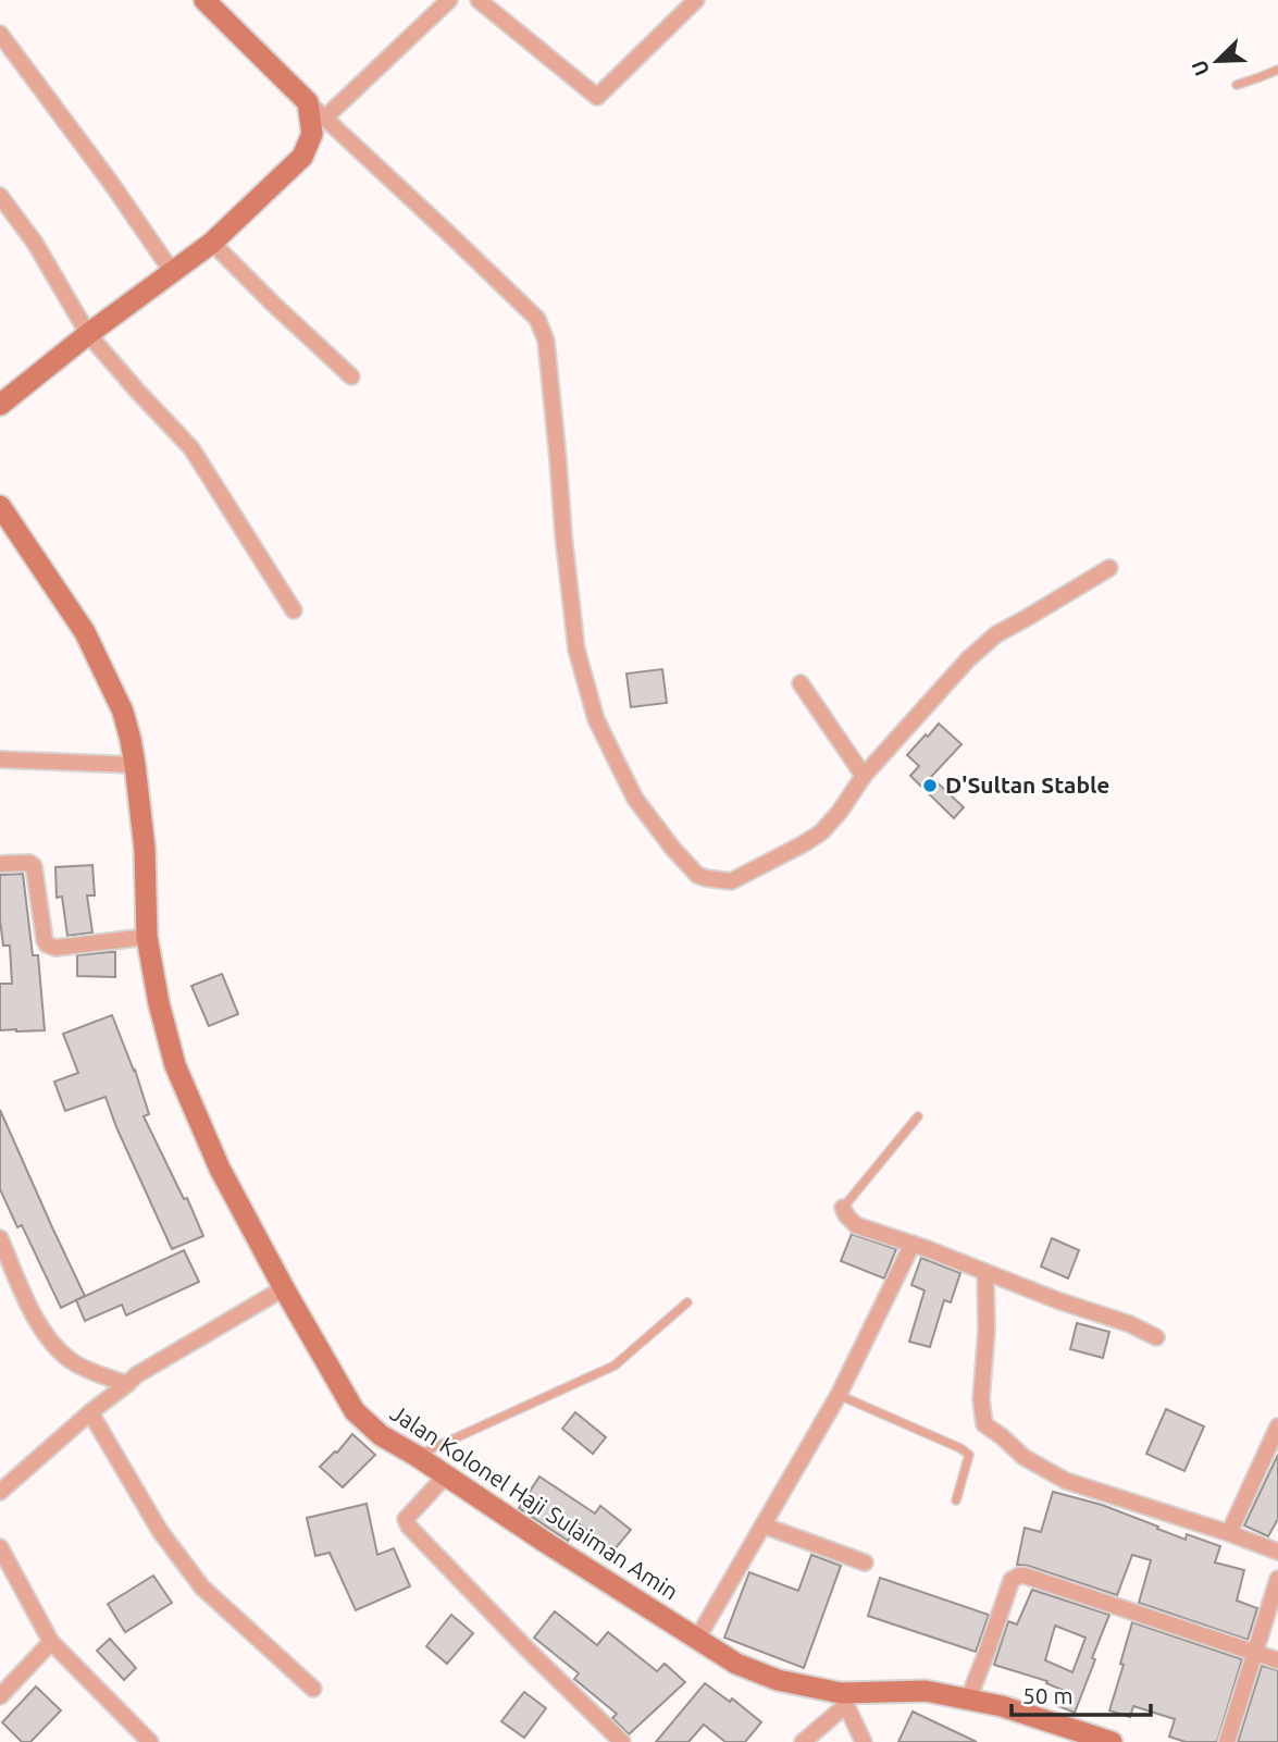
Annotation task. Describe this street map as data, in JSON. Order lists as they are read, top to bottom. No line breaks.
{"streets":{"street":["Jalan Kolonel Haji Sulaiman Amin"]},"places":["D'Sultan Stable"],"scale_bar":"50 m","north":"bottom left"}
